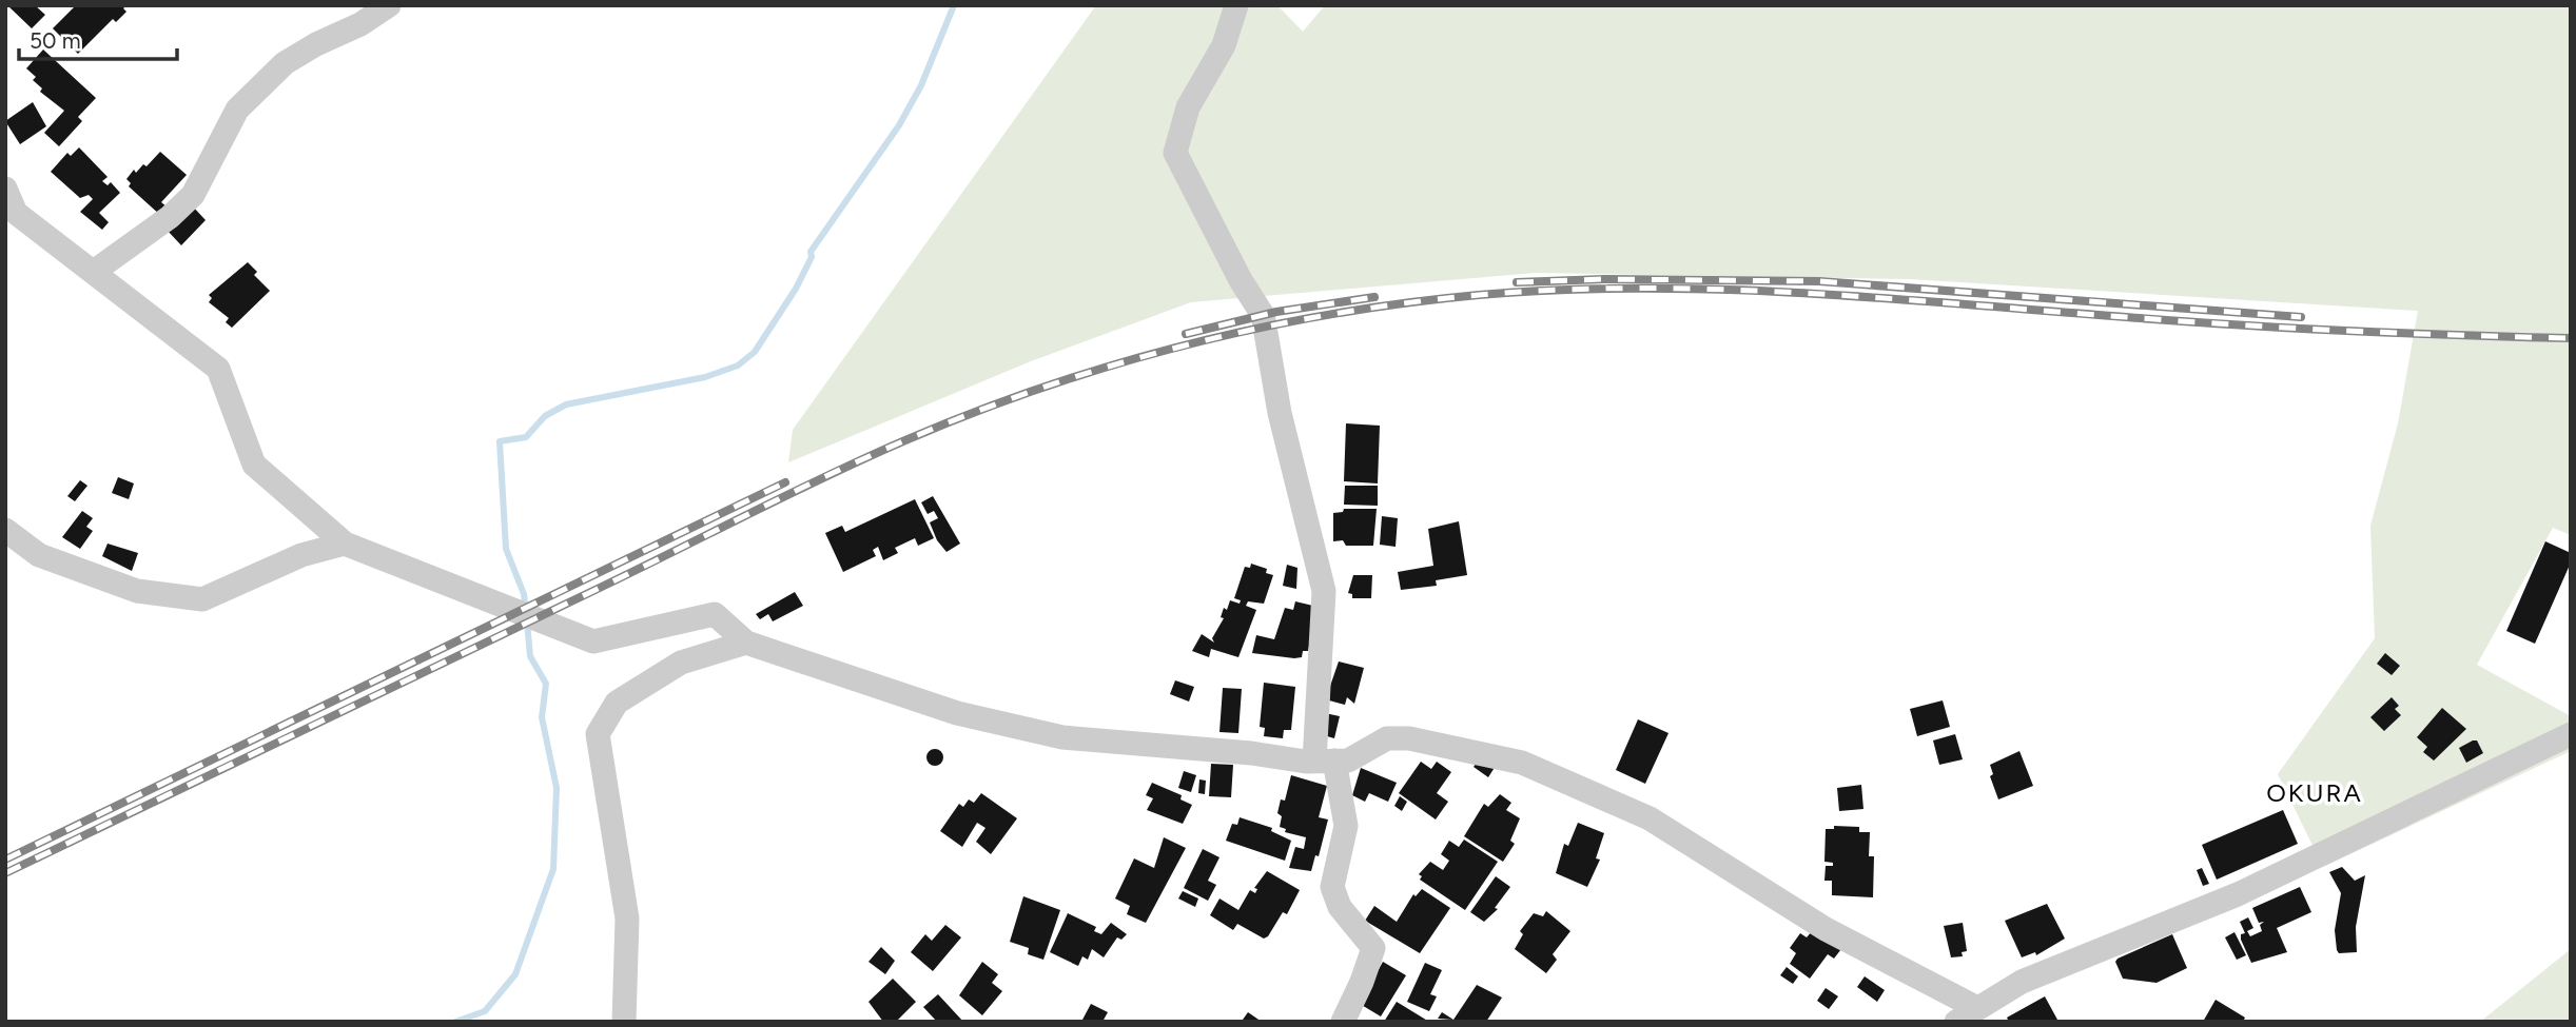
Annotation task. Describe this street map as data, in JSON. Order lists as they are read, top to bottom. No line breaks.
{"districts":["OKURA"],"scale_bar":"50 m"}
